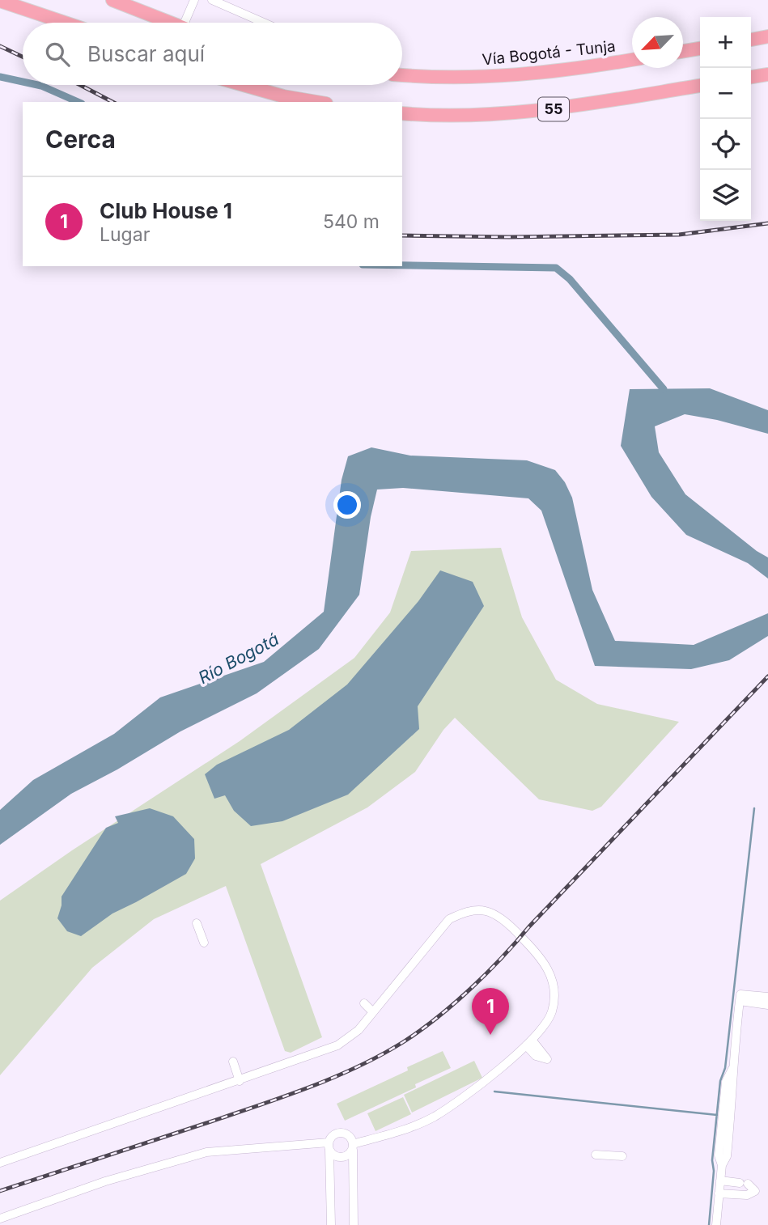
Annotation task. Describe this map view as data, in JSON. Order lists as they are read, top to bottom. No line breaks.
{"streets":{"highway":["Vía Bogotá - Tunja","55"]},"water":["Río Bogotá"],"north":"bottom left","page":{"map_buttons":["+","−"],"search":"Buscar aquí","heading":"Cerca","list":[{"mark":"1","name":"Club House 1","note":"Lugar","value":"540 m"}],"pins":"1"}}
